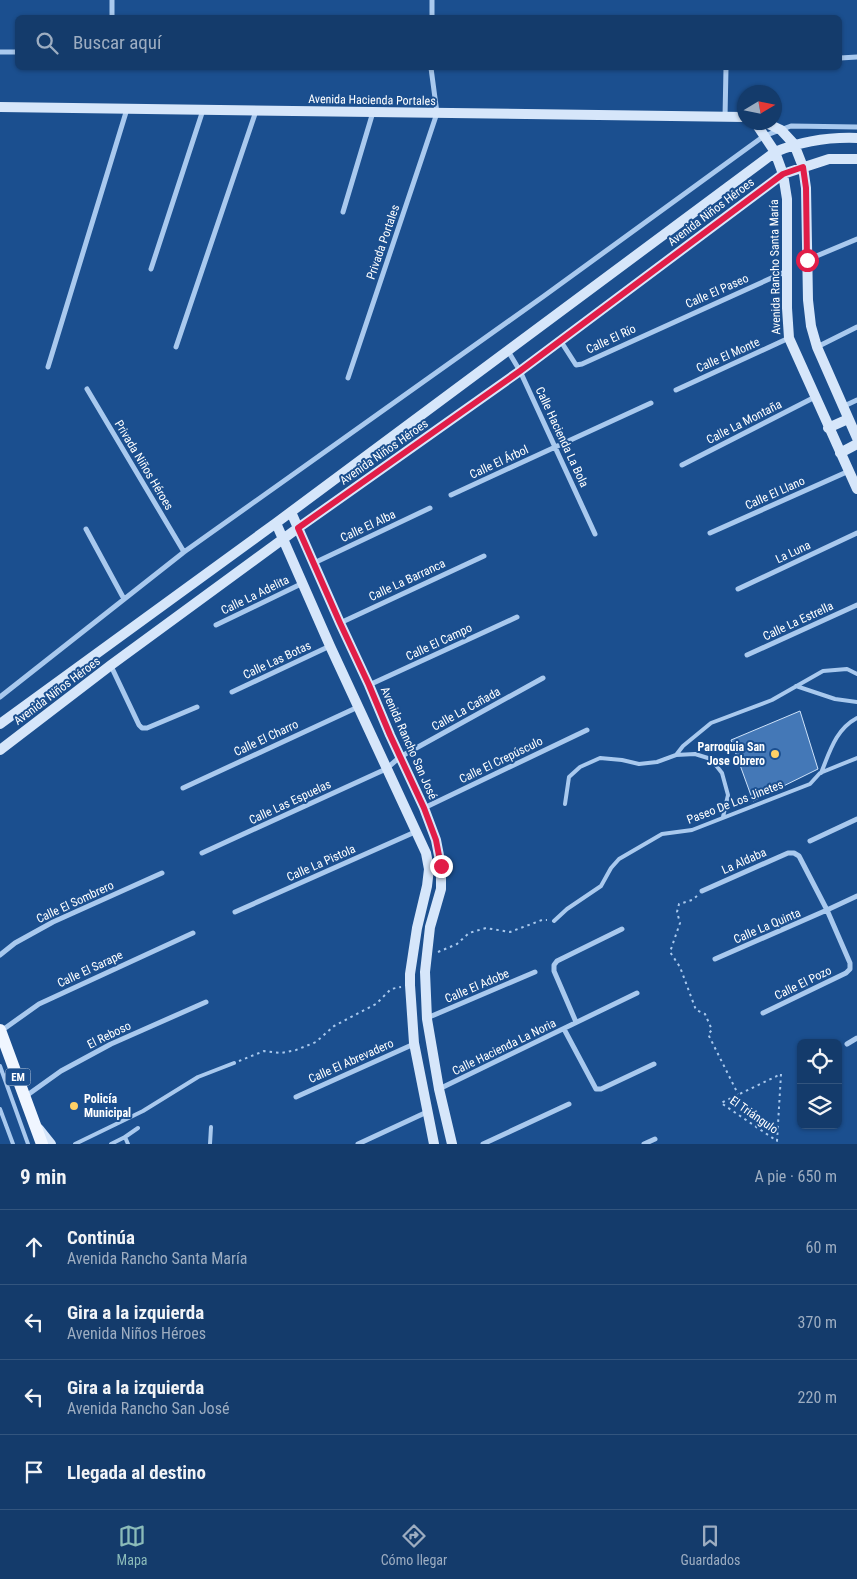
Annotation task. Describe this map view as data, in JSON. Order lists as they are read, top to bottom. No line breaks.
{"streets":{"main road":["Avenida Hacienda Portales","Avenida Niños Héroes","Avenida Rancho Santa María","Avenida Rancho San José","EM"],"street":["Privada Portales","Calle El Paseo","Calle El Río","Calle El Monte","Calle La Montaña","Calle Hacienda La Bola","Calle El Árbol","Privada Niños Héroes","Calle El Llano","Calle El Alba","La Luna","Calle La Barranca","Calle La Adelita","Calle La Estrella","Calle El Campo","Calle Las Botas","Calle La Cañada","Calle El Charro","Calle El Crepúsculo","Calle Las Espuelas","La Aldaba","Calle La Pistola","Calle El Sombrero","Calle La Quinta","Calle El Sarape","Calle El Pozo","Calle El Adobe","El Reboso","Calle Hacienda La Noria","Calle El Abrevadero"],"lane":["Paseo De Los Jinetes"],"path":["El Triángulo"]},"crossings":[["Avenida Hacienda Portales","Privada Portales"],["Avenida Niños Héroes","Avenida Rancho Santa María"],["Avenida Niños Héroes","Calle El Río"],["Avenida Niños Héroes","Calle Hacienda La Bola"],["Avenida Niños Héroes","Avenida Rancho San José"],["Avenida Rancho Santa María","Calle El Paseo"],["Avenida Rancho Santa María","Calle El Monte"],["Avenida Rancho Santa María","Calle La Montaña"],["Avenida Rancho Santa María","Calle El Llano"],["Calle El Paseo","Calle El Río"],["Calle Hacienda La Bola","Calle El Árbol"],["Calle El Alba","Avenida Rancho San José"],["Calle La Barranca","Avenida Rancho San José"],["Calle El Campo","Avenida Rancho San José"],["Calle La Cañada","Avenida Rancho San José"],["Calle La Cañada","Calle Las Espuelas"],["Avenida Rancho San José","Calle El Crepúsculo"],["Avenida Rancho San José","Calle El Adobe"],["Avenida Rancho San José","Calle Hacienda La Noria"],["La Aldaba","Calle La Quinta"],["La Aldaba","Calle El Pozo"],["Calle La Quinta","Calle El Pozo"],["Calle El Sarape","EM"],["El Reboso","EM"]],"places":["Parroquia San Jose Obrero","Policía Municipal"],"north":"right","page":{"search":"Buscar aquí","heading":["9 min","A pie · 650 m"],"list":[["Continúa","Avenida Rancho Santa María","60 m"],["Gira a la izquierda","Avenida Niños Héroes","370 m"],["Gira a la izquierda","Avenida Rancho San José","220 m"],"Llegada al destino"],"nav":["Mapa","Cómo llegar","Guardados"]}}
